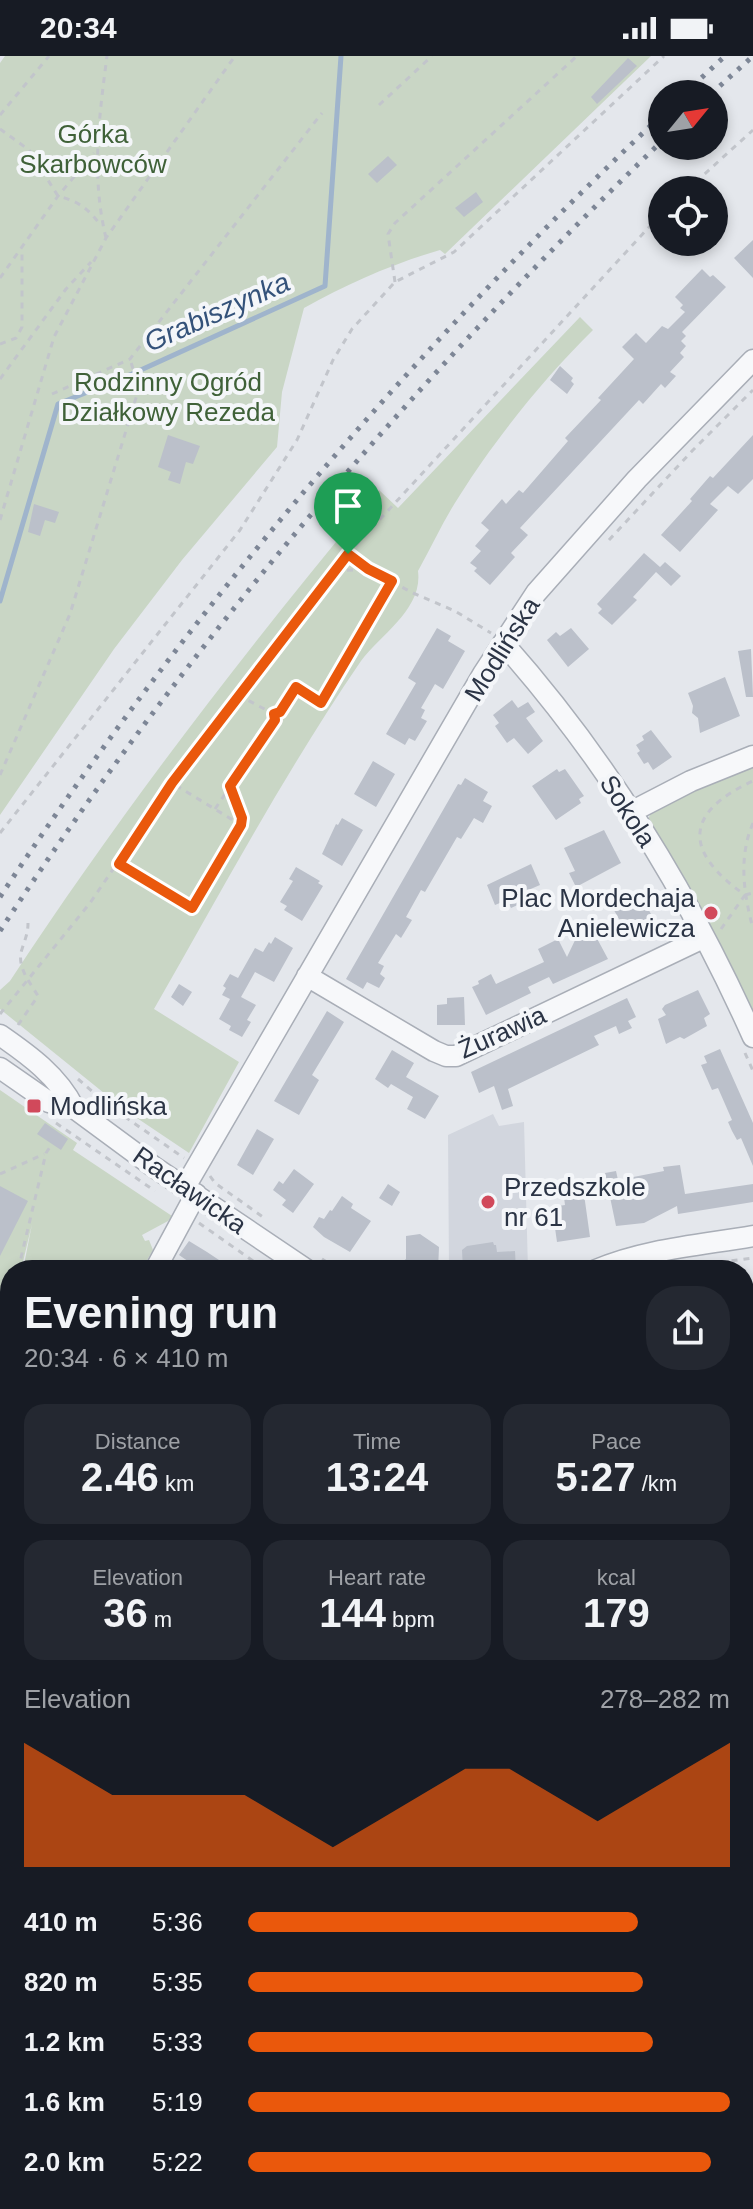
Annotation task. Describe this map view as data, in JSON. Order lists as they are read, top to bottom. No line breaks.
{"streets":{"street":["Modlińska","Sokola","Żurawia","Racławicka"]},"crossings":[["Modlińska","Sokola"],["Modlińska","Żurawia"],["Modlińska","Racławicka"],["Sokola","Żurawia"]],"water":["Grabiszynka"],"parks":["Górka Skarbowców","Rodzinny Ogród Działkowy Rezeda"],"places":{"other":["Plac Mordechaja Anielewicza","Przedszkole nr 61"],"transit":["Modlińska"]},"north":"top right","page":{"status":"20:34","heading":["Evening run","20:34 · 6 × 410 m"],"stats":[["Distance","2.46 km"],["Time","13:24"],["Pace","5:27 /km"],["Elevation","36 m"],["Heart rate","144 bpm"],["kcal","179"]],"chart":["Elevation","278–282 m"],"list":[{"name":"410 m","note":"5:36"},{"name":"820 m","note":"5:35"},{"name":"1.2 km","note":"5:33"},{"name":"1.6 km","note":"5:19"},{"name":"2.0 km","note":"5:22"}]}}
